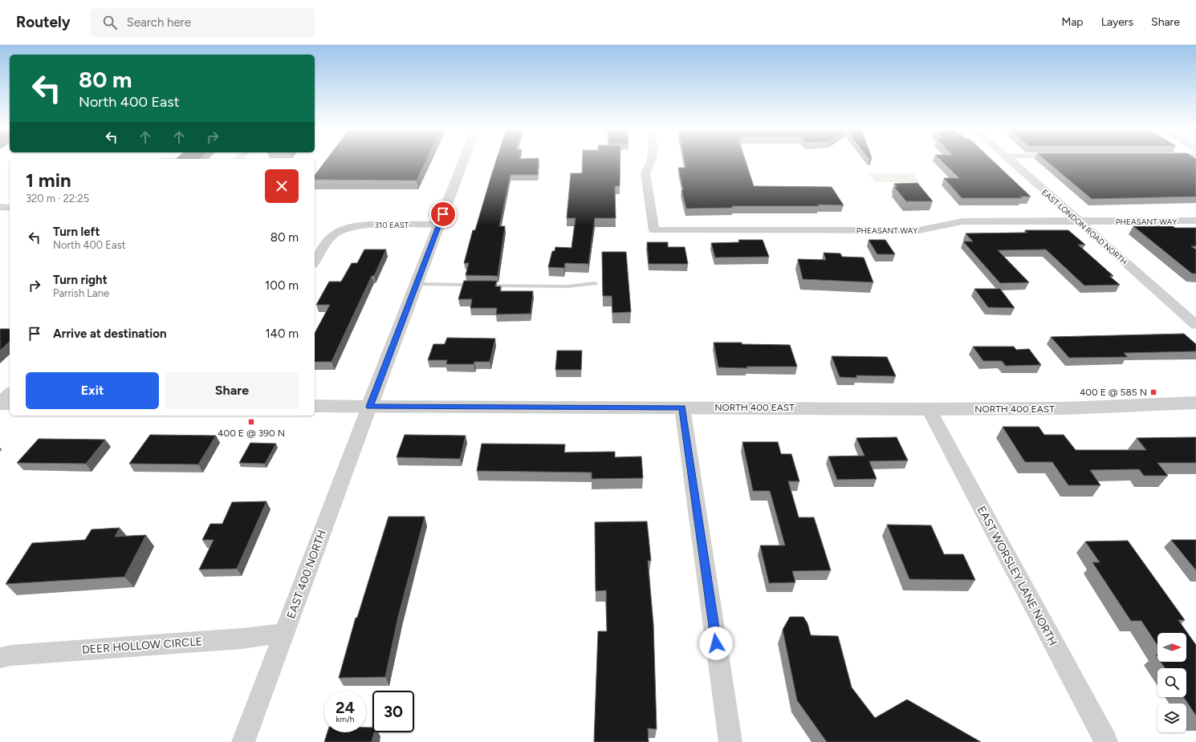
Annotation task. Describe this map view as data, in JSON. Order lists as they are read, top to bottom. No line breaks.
{"streets":{"street":["PHEASANT WAY","310 EAST","EAST LONDON ROAD NORTH","NORTH 400 EAST","EAST 400 NORTH","EAST WORSLEY LANE NORTH","DEER HOLLOW CIRCLE"]},"crossings":[["PHEASANT WAY","EAST LONDON ROAD NORTH"],["NORTH 400 EAST","EAST 400 NORTH"],["NORTH 400 EAST","EAST WORSLEY LANE NORTH"],["EAST 400 NORTH","DEER HOLLOW CIRCLE"]],"places":{"transit":["400 E @ 585 N","400 E @ 390 N"]},"north":"right","page":{"header":"Routely","search":"Search here","nav":["Map","Layers","Share"],"turn":["80 m","North 400 East"],"heading":["1 min","320 m · 22:25"],"list":[{"name":"Turn left","note":"North 400 East","value":"80 m"},{"name":"Turn right","note":"Parrish Lane","value":"100 m"},{"name":"Arrive at destination","value":"140 m"}],"buttons":["Exit","Share"],"speed":"24 km/h","limit":"30"}}
